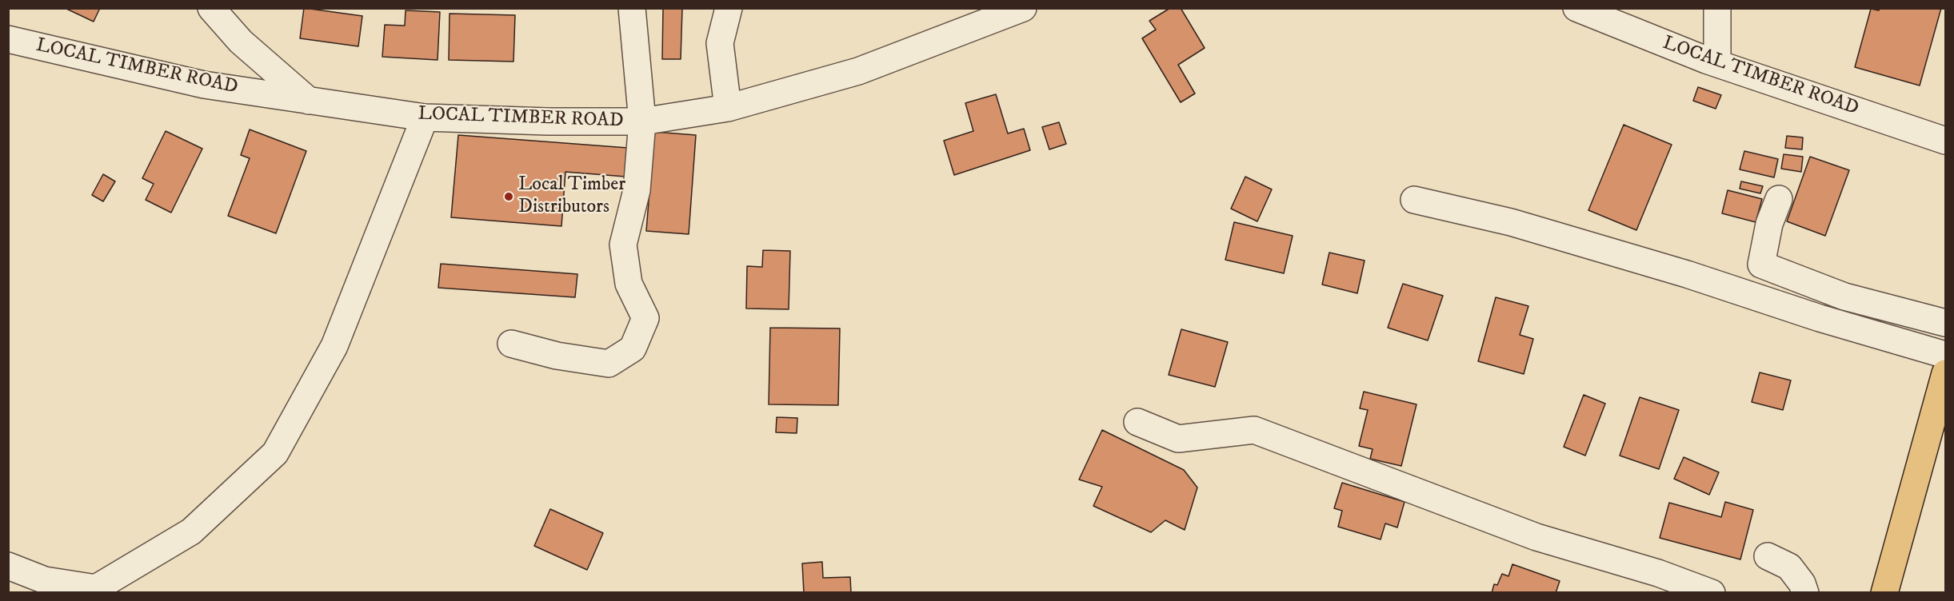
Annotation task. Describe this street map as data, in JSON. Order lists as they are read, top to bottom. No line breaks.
{"streets":{"street":["LOCAL TIMBER ROAD"]},"places":["Local Timber Distributors"]}
